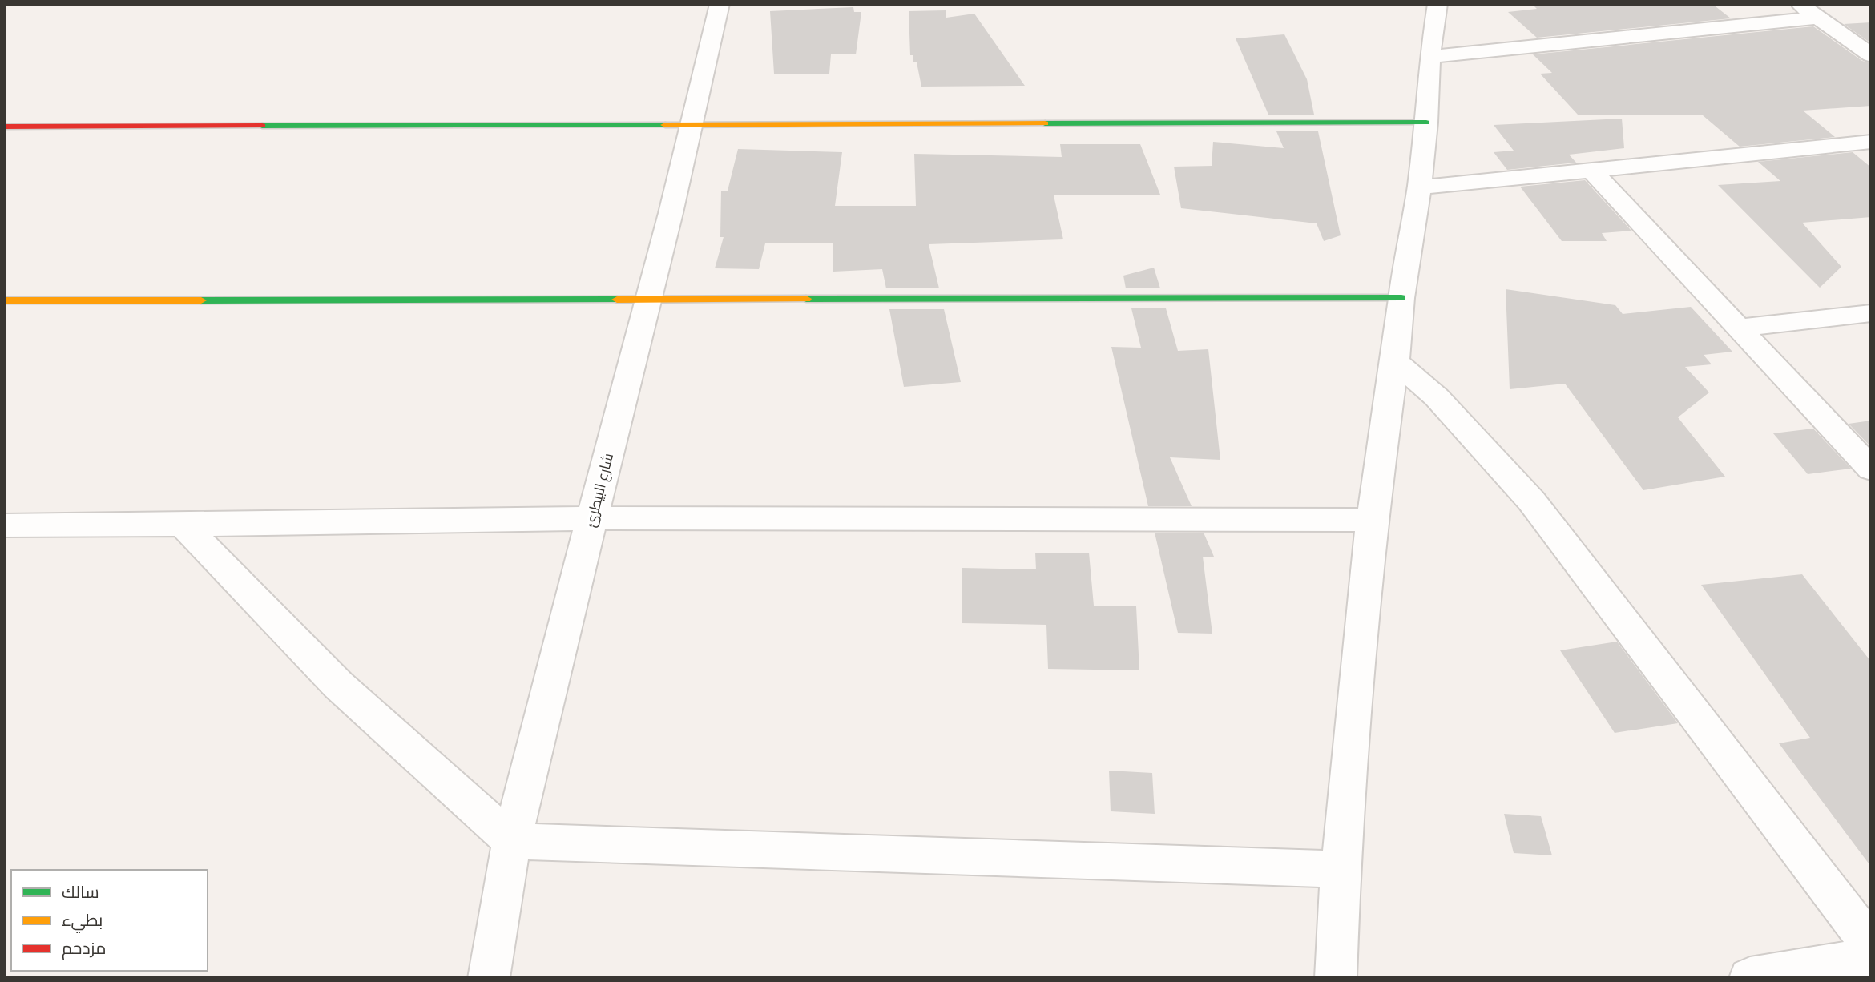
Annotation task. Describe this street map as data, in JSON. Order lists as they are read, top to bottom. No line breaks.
{"streets":{"street":["شارع البيطرئ"]},"legend":["سالك","بطيء","مزدحم"]}
